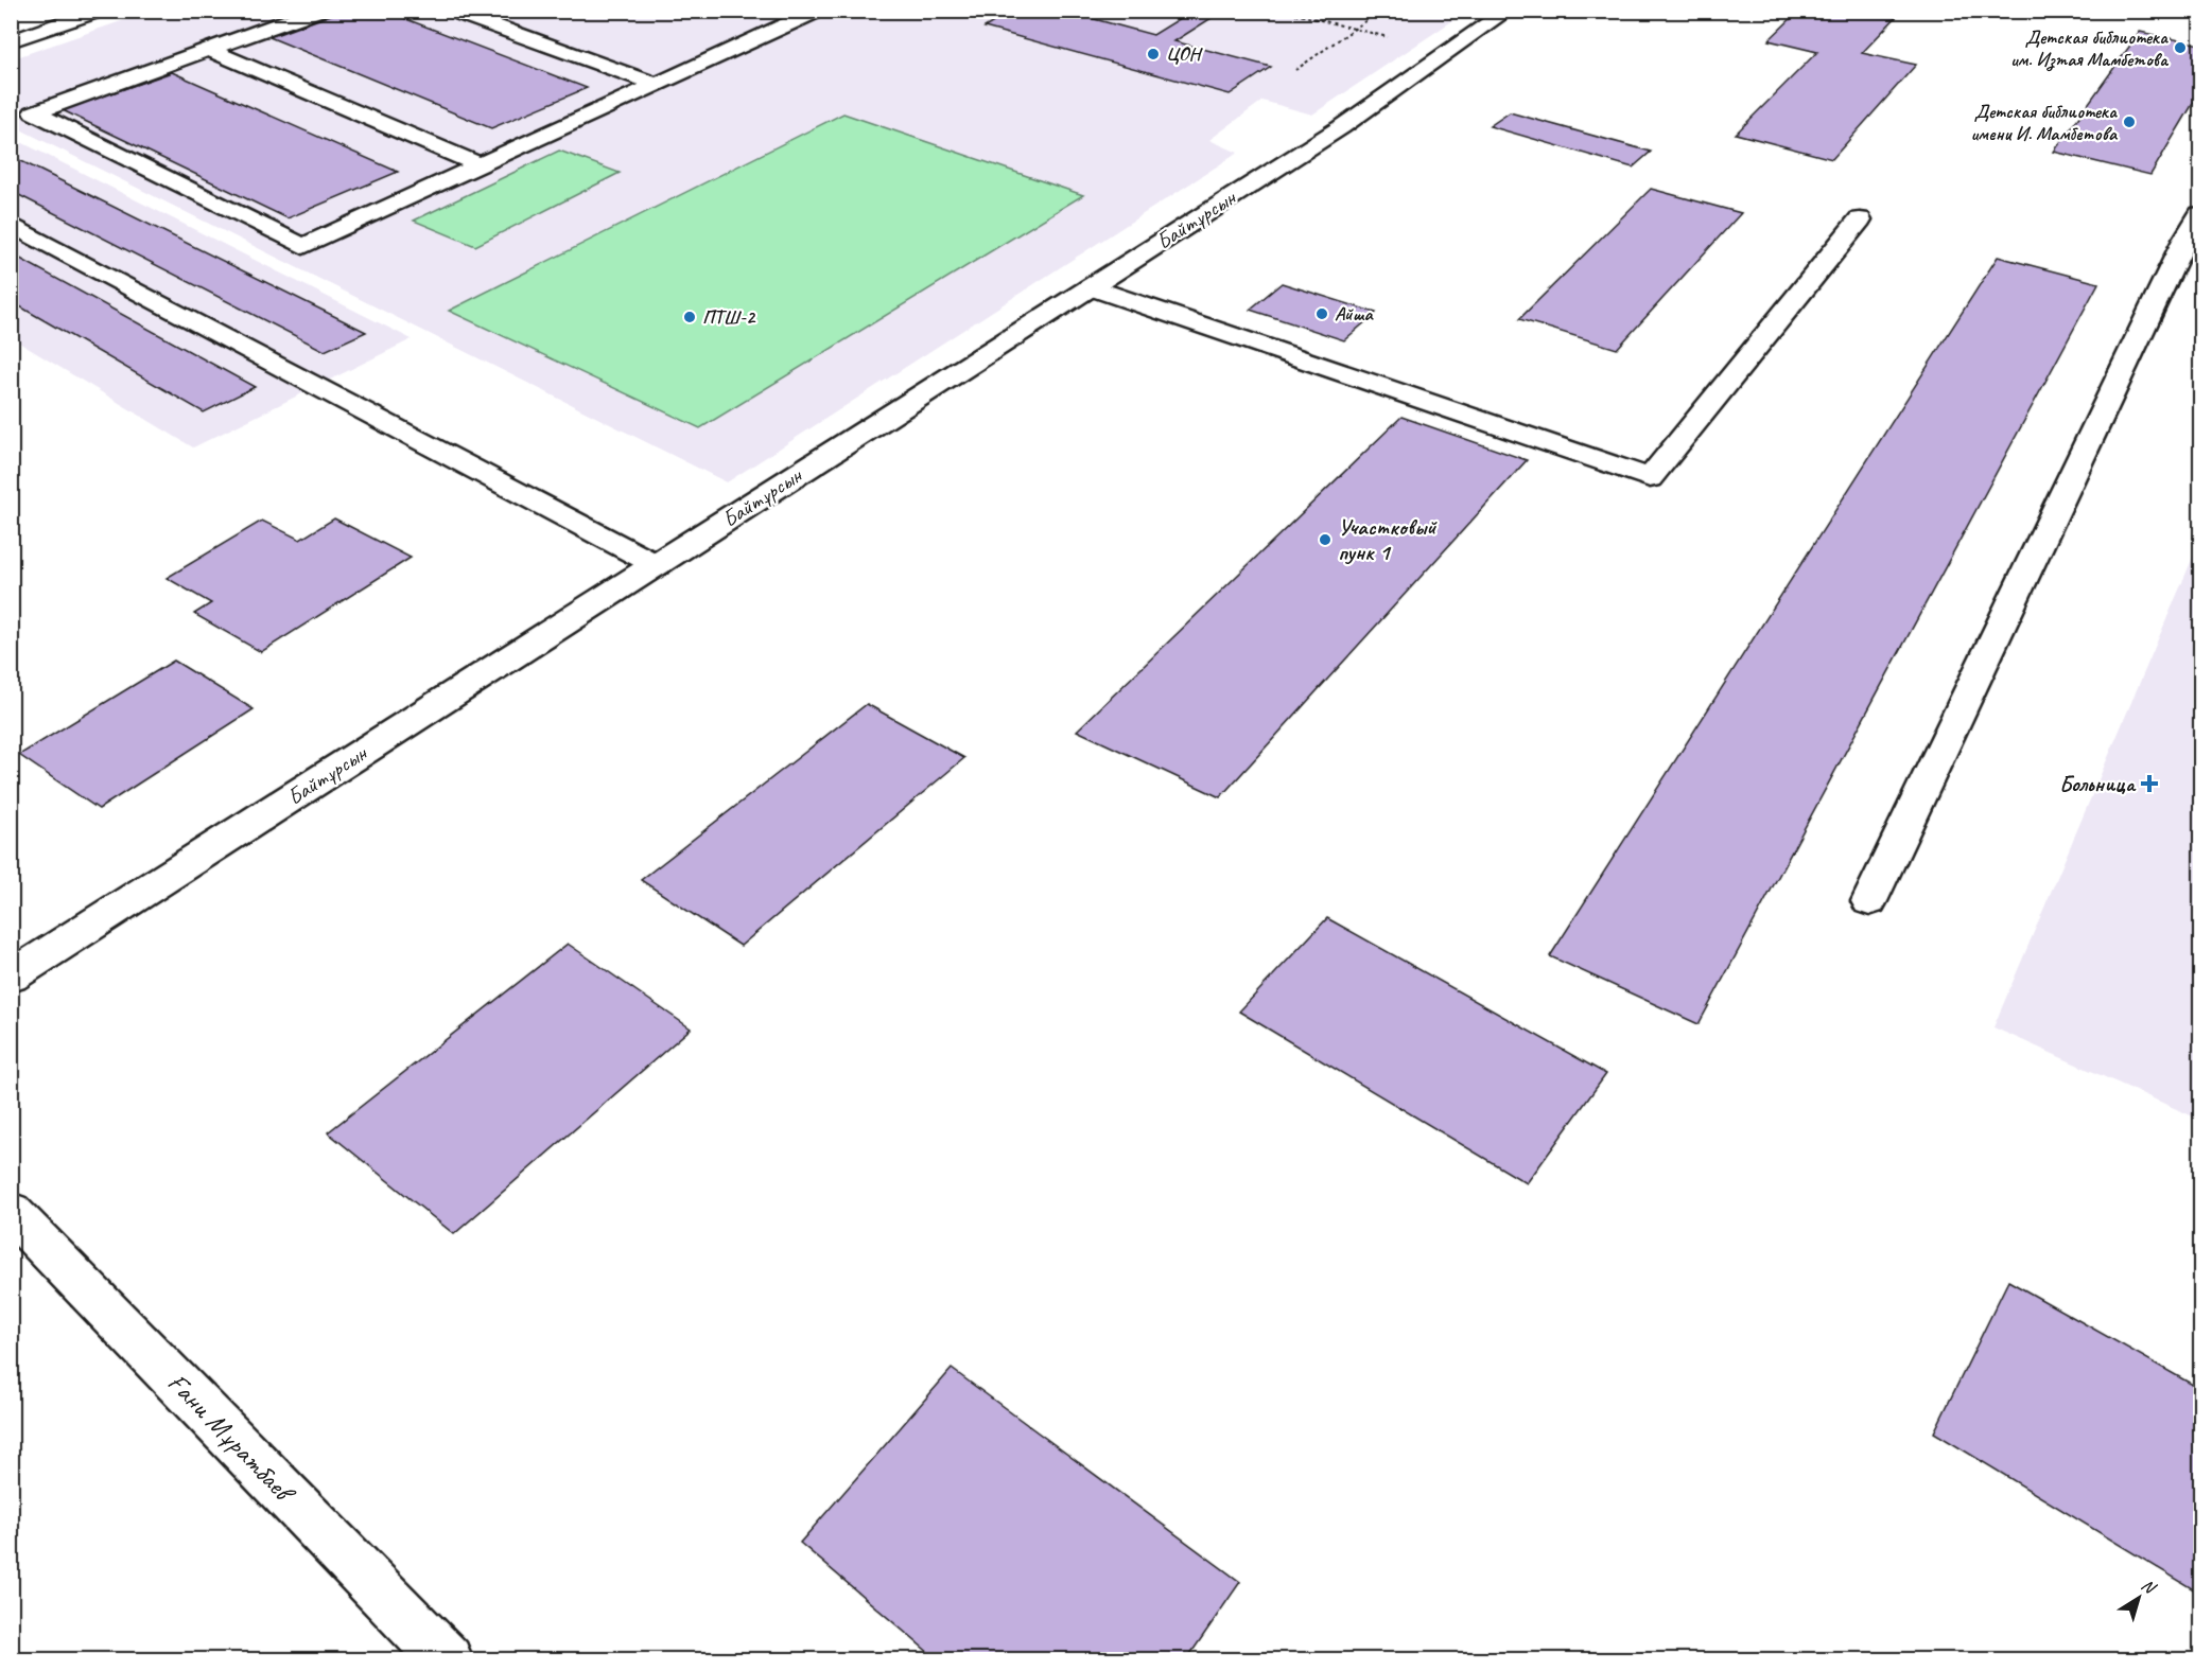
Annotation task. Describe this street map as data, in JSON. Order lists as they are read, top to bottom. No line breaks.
{"streets":{"street":["Байтұрсын","Ғани Мұратбаев"]},"places":{"other":["Детская библиотека им. Изтая Мамбетова","ЦОН","Детская библиотека имени И. Мамбетова","Айша","ПТШ-2","Участковый пунк 1"],"health":["Больница"]},"north":"top right"}
